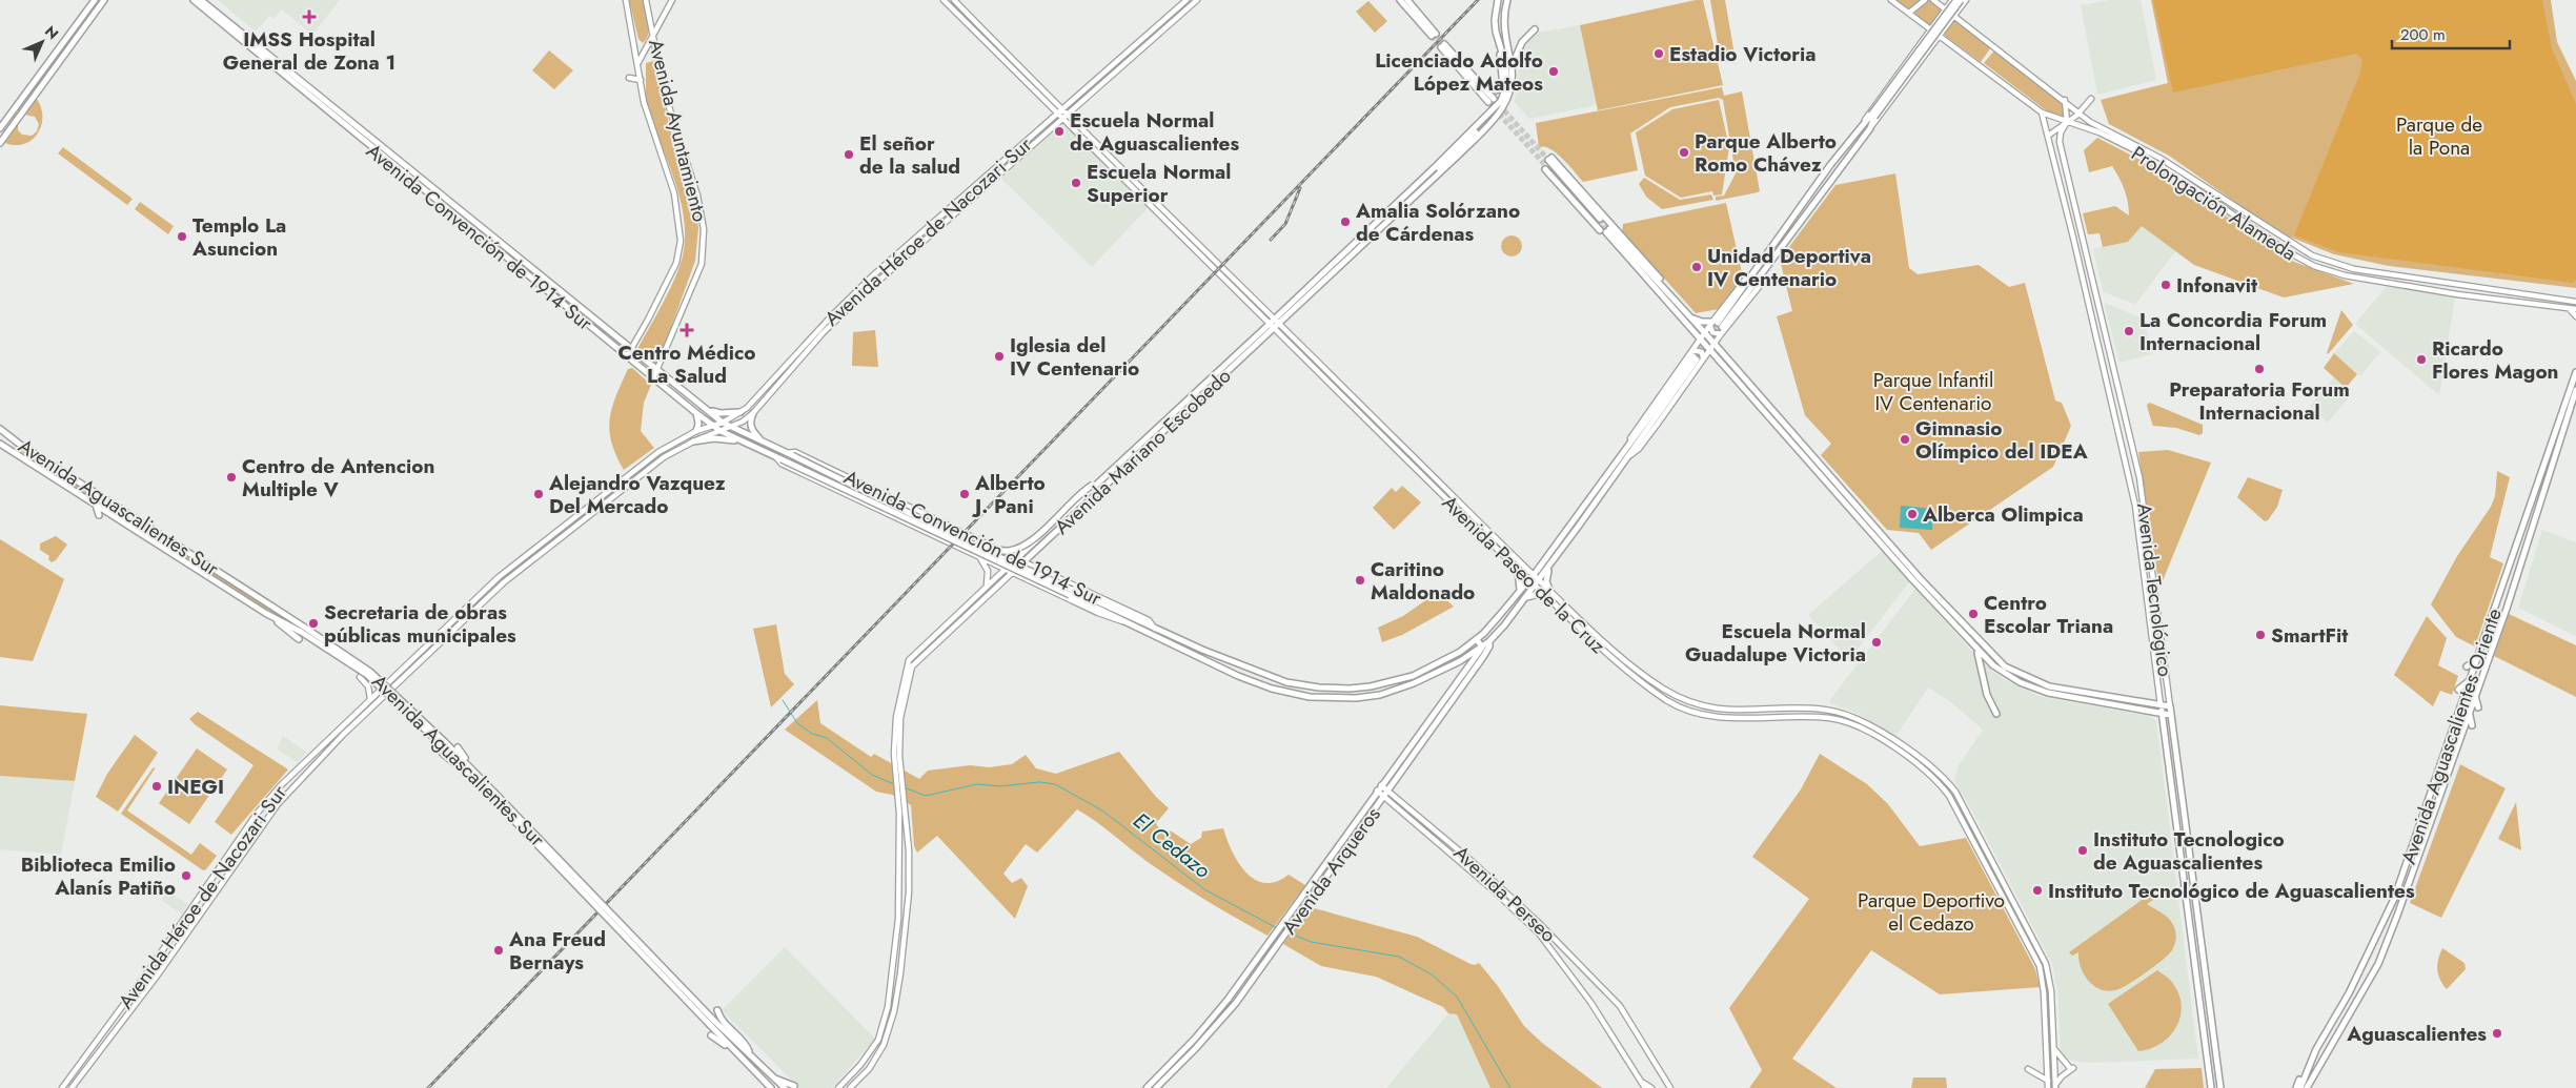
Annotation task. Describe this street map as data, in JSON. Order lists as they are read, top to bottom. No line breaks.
{"streets":{"main road":["Avenida Ayuntamiento","Prolongación Alameda","Avenida Héroe de Nacozari Sur","Avenida Convención de 1914 Sur","Avenida Mariano Escobedo","Avenida Aguascalientes Sur","Avenida Paseo de la Cruz","Avenida Tecnológico","Avenida Aguascalientes Oriente","Avenida Arqueros","Avenida Perseo"]},"crossings":[["Avenida Ayuntamiento","Avenida Convención de 1914 Sur"],["Prolongación Alameda","Avenida Tecnológico"],["Avenida Héroe de Nacozari Sur","Avenida Convención de 1914 Sur"],["Avenida Héroe de Nacozari Sur","Avenida Paseo de la Cruz"],["Avenida Convención de 1914 Sur","Avenida Mariano Escobedo"],["Avenida Convención de 1914 Sur","Avenida Paseo de la Cruz"],["Avenida Convención de 1914 Sur","Avenida Arqueros"],["Avenida Mariano Escobedo","Avenida Paseo de la Cruz"],["Avenida Arqueros","Avenida Perseo"]],"water":["El Cedazo"],"parks":["Parque de la Pona","Parque Infantil IV Centenario","Parque Deportivo el Cedazo"],"places":{"health":["IMSS Hospital General de Zona 1","Centro Médico La Salud"],"other":["Estadio Victoria","Licenciado Adolfo López Mateos","Escuela Normal de Aguascalientes","Parque Alberto Romo Chávez","El señor de la salud","Escuela Normal Superior","Amalia Solórzano de Cárdenas","Templo La Asuncion","Unidad Deportiva IV Centenario","Infonavit","La Concordia Forum Internacional","Iglesia del IV Centenario","Ricardo Flores Magon","Preparatoria Forum Internacional","Gimnasio Olímpico del IDEA","Centro de Antencion Multiple V","Alejandro Vazquez Del Mercado","Alberto J. Pani","Alberca Olimpica","Caritino Maldonado","Centro Escolar Triana","Secretaria de obras públicas municipales","SmartFit","Escuela Normal Guadalupe Victoria","INEGI","Instituto Tecnologico de Aguascalientes","Biblioteca Emilio Alanís Patiño","Instituto Tecnológico de Aguascalientes","Ana Freud Bernays","Aguascalientes"]},"scale_bar":"200 m","north":"top right"}
